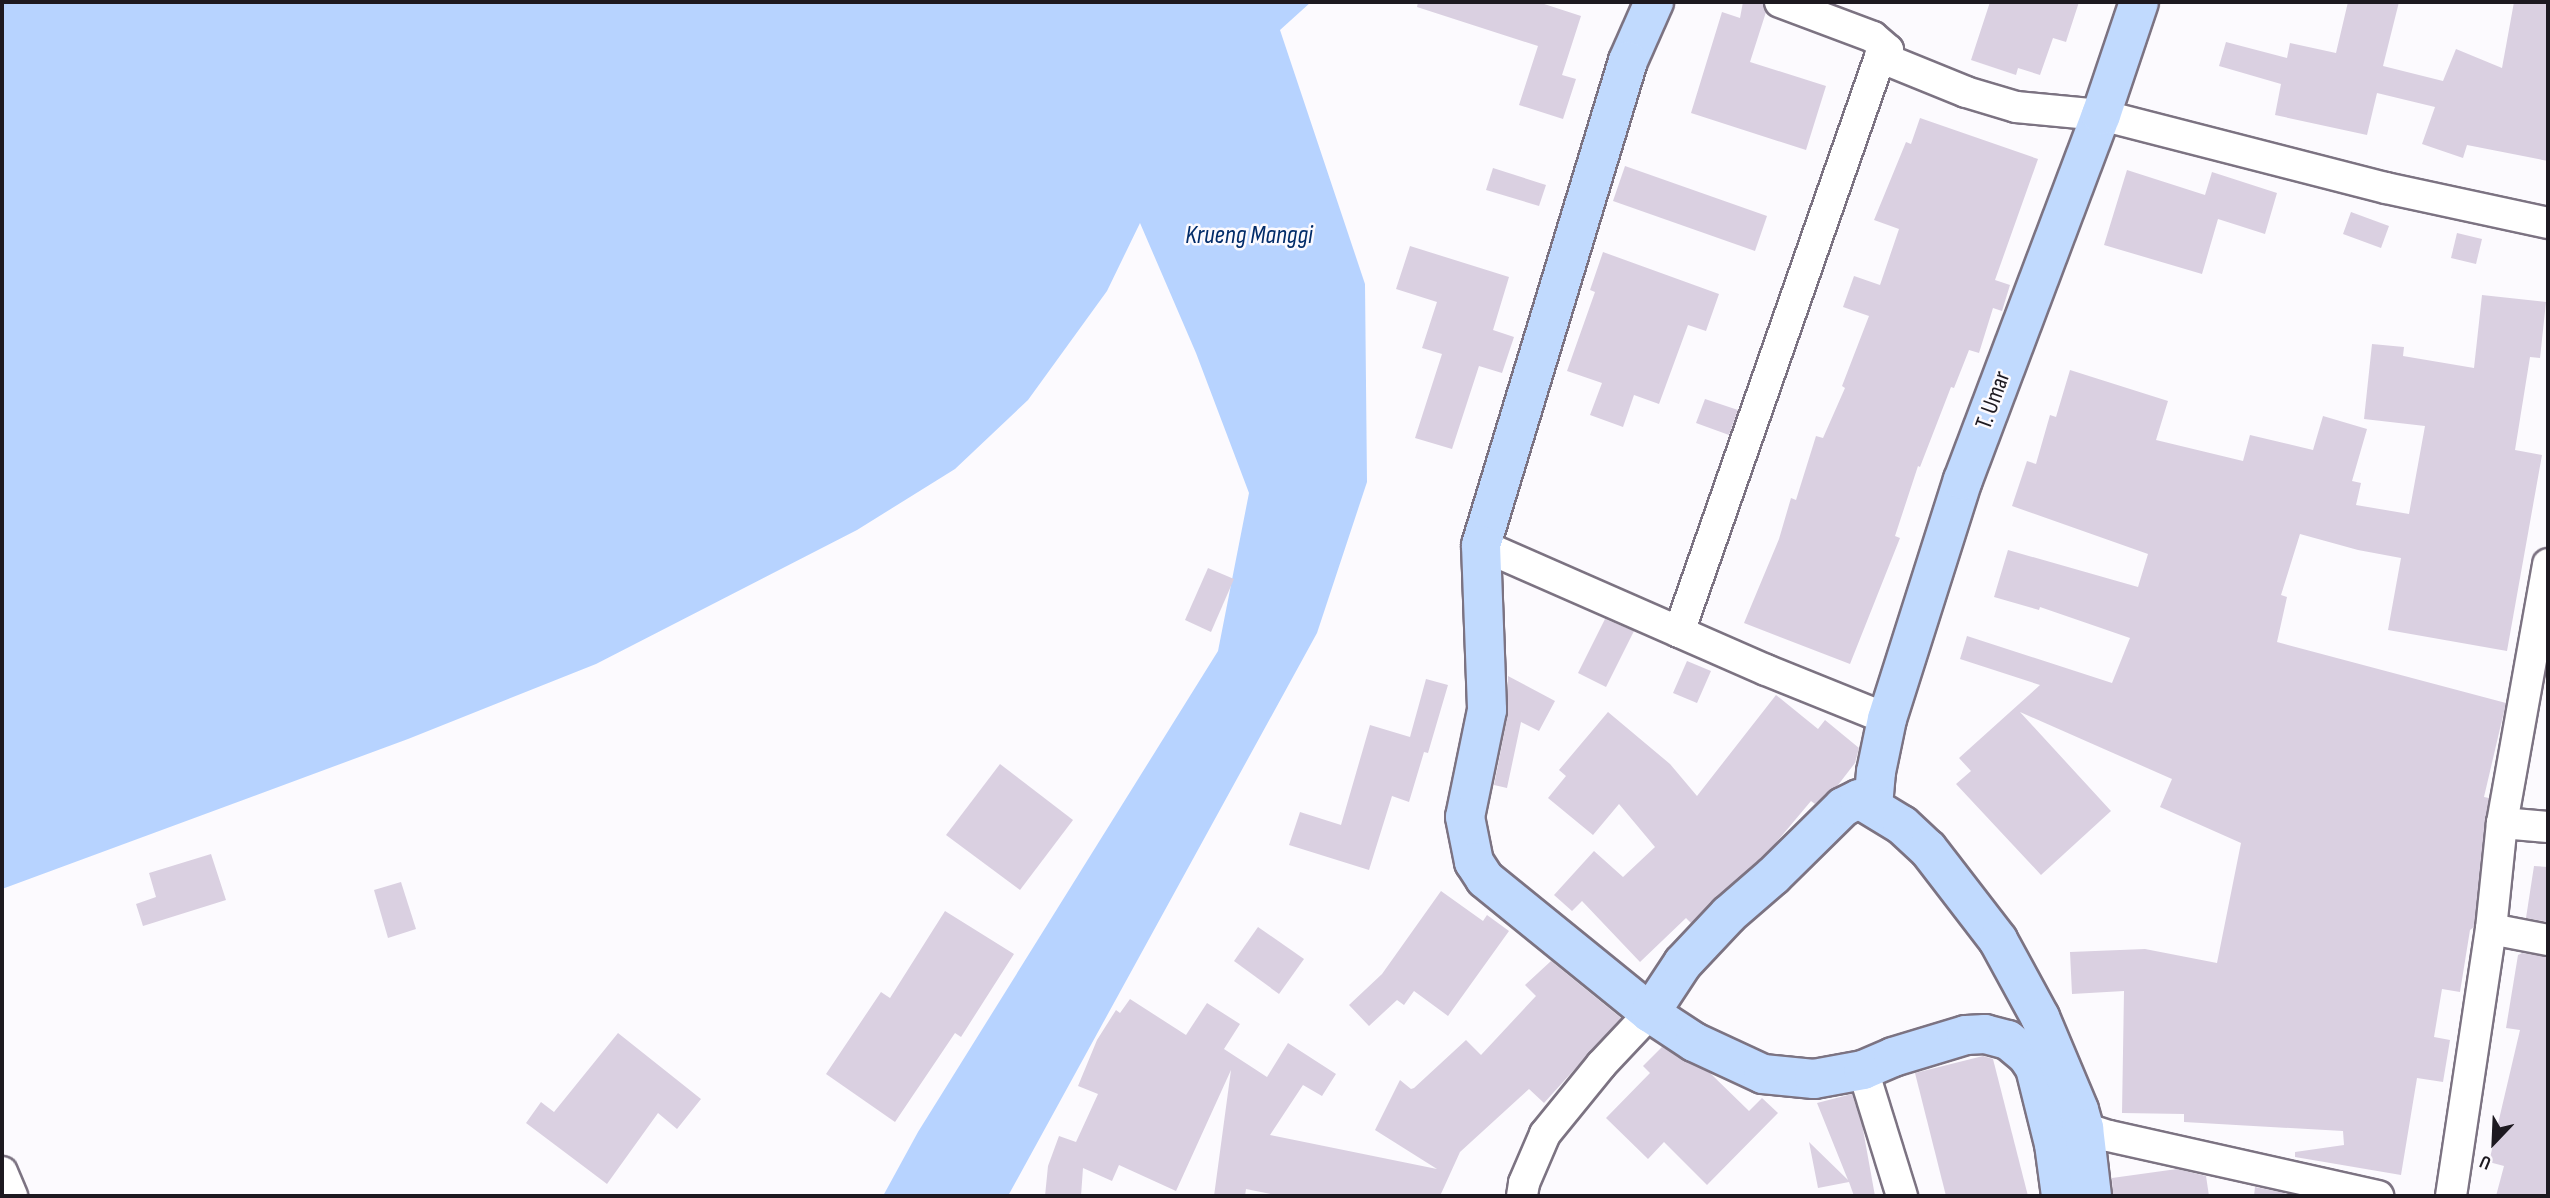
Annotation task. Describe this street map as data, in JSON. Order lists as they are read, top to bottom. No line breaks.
{"streets":{"main road":["T. Umar"]},"water":["Krueng Manggi"],"north":"bottom left"}
